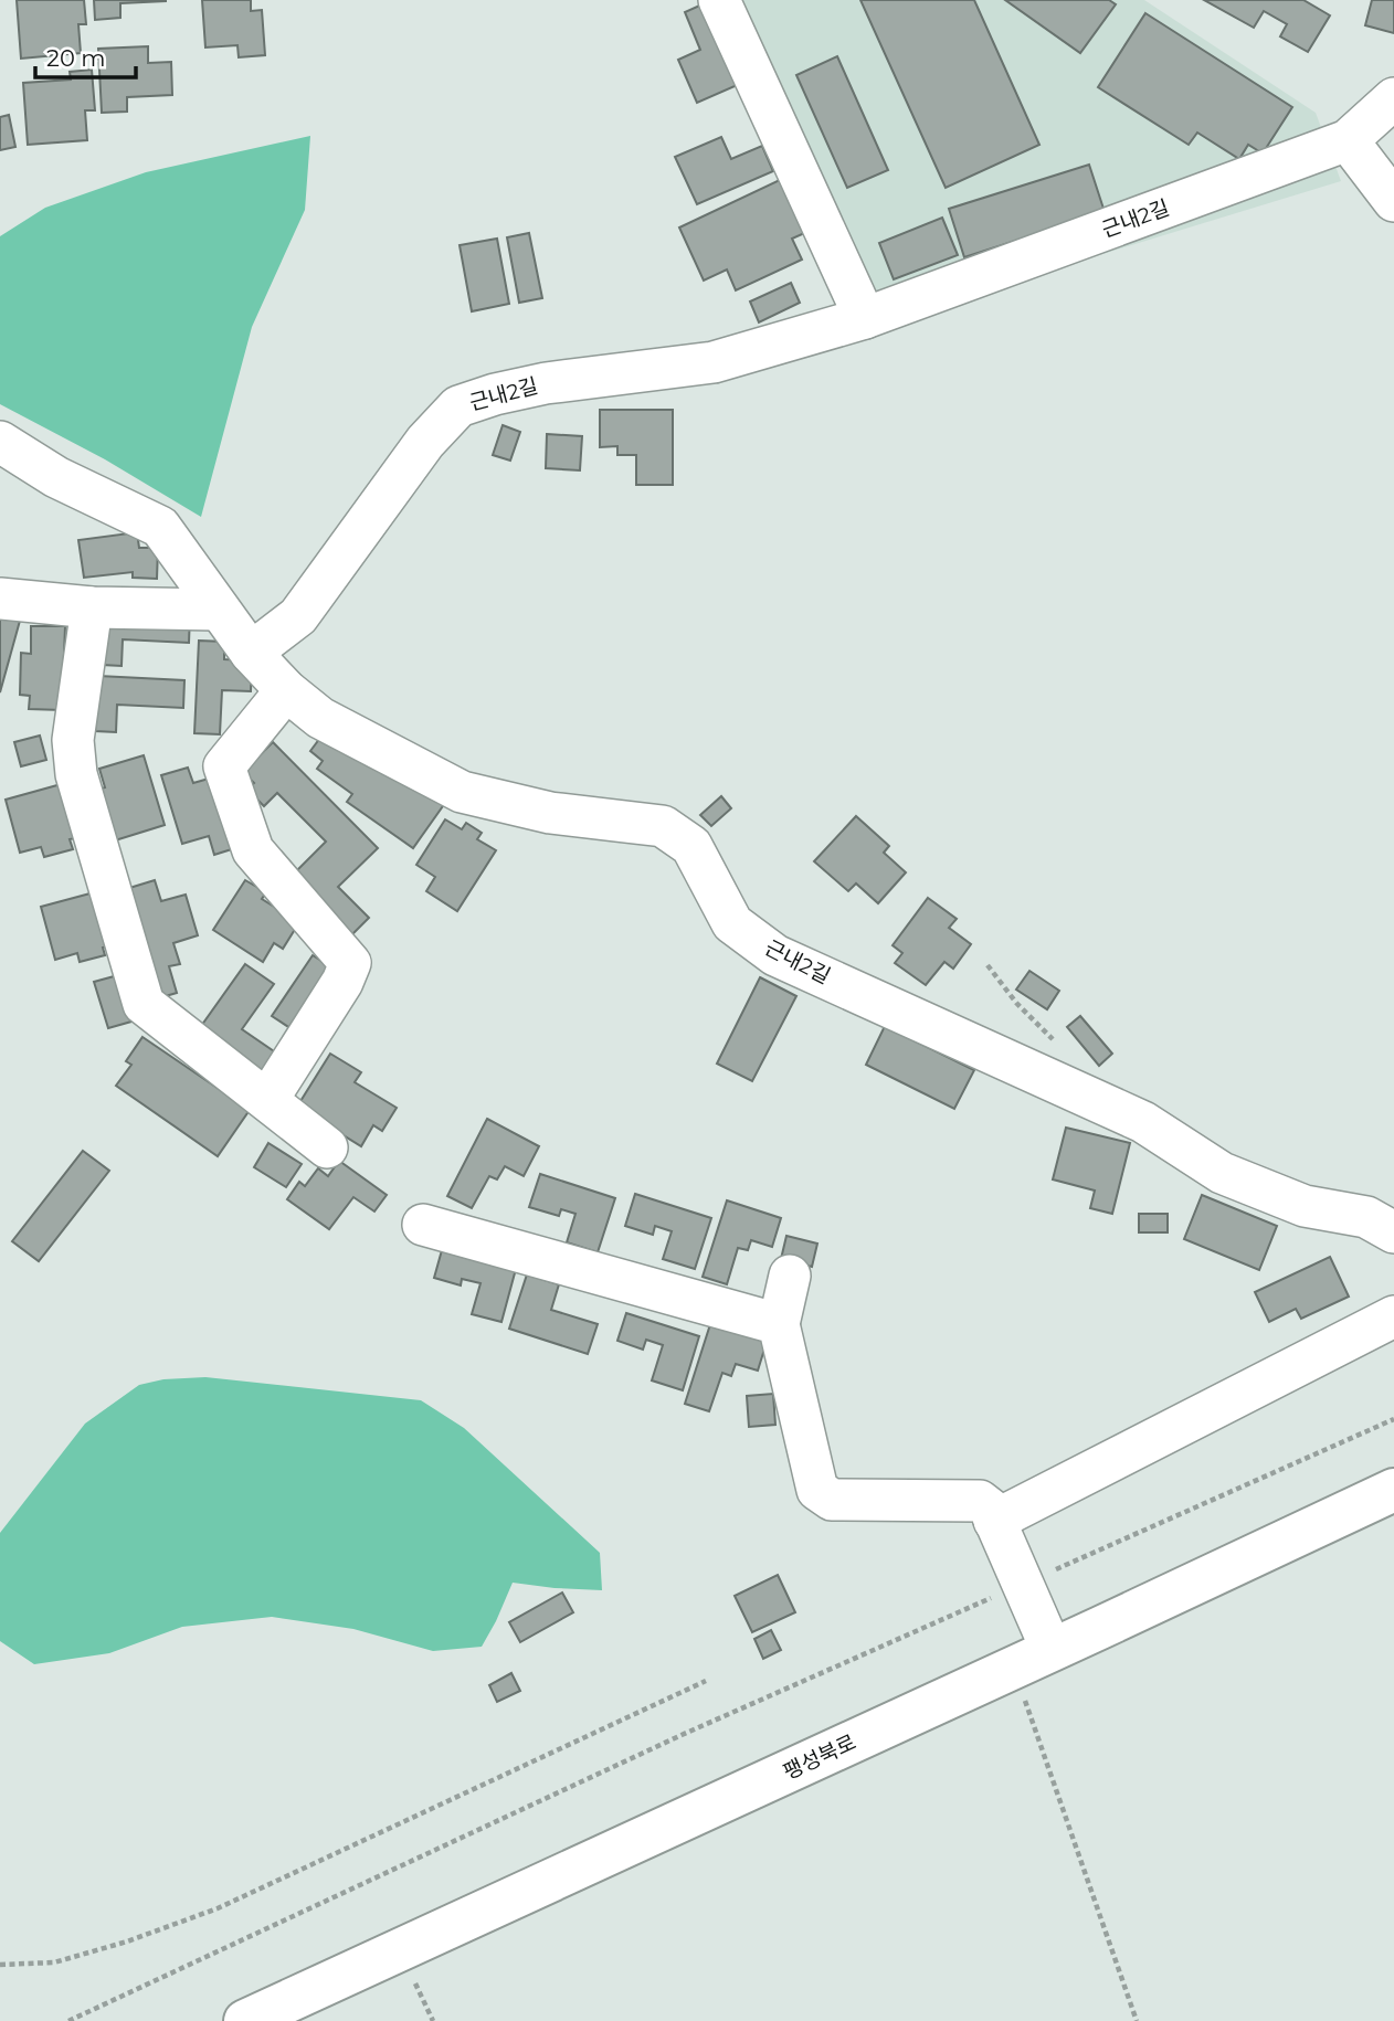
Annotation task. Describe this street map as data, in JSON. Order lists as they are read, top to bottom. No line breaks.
{"streets":{"main road":["팽성북로"],"street":["근내2길"]},"scale_bar":"20 m"}
